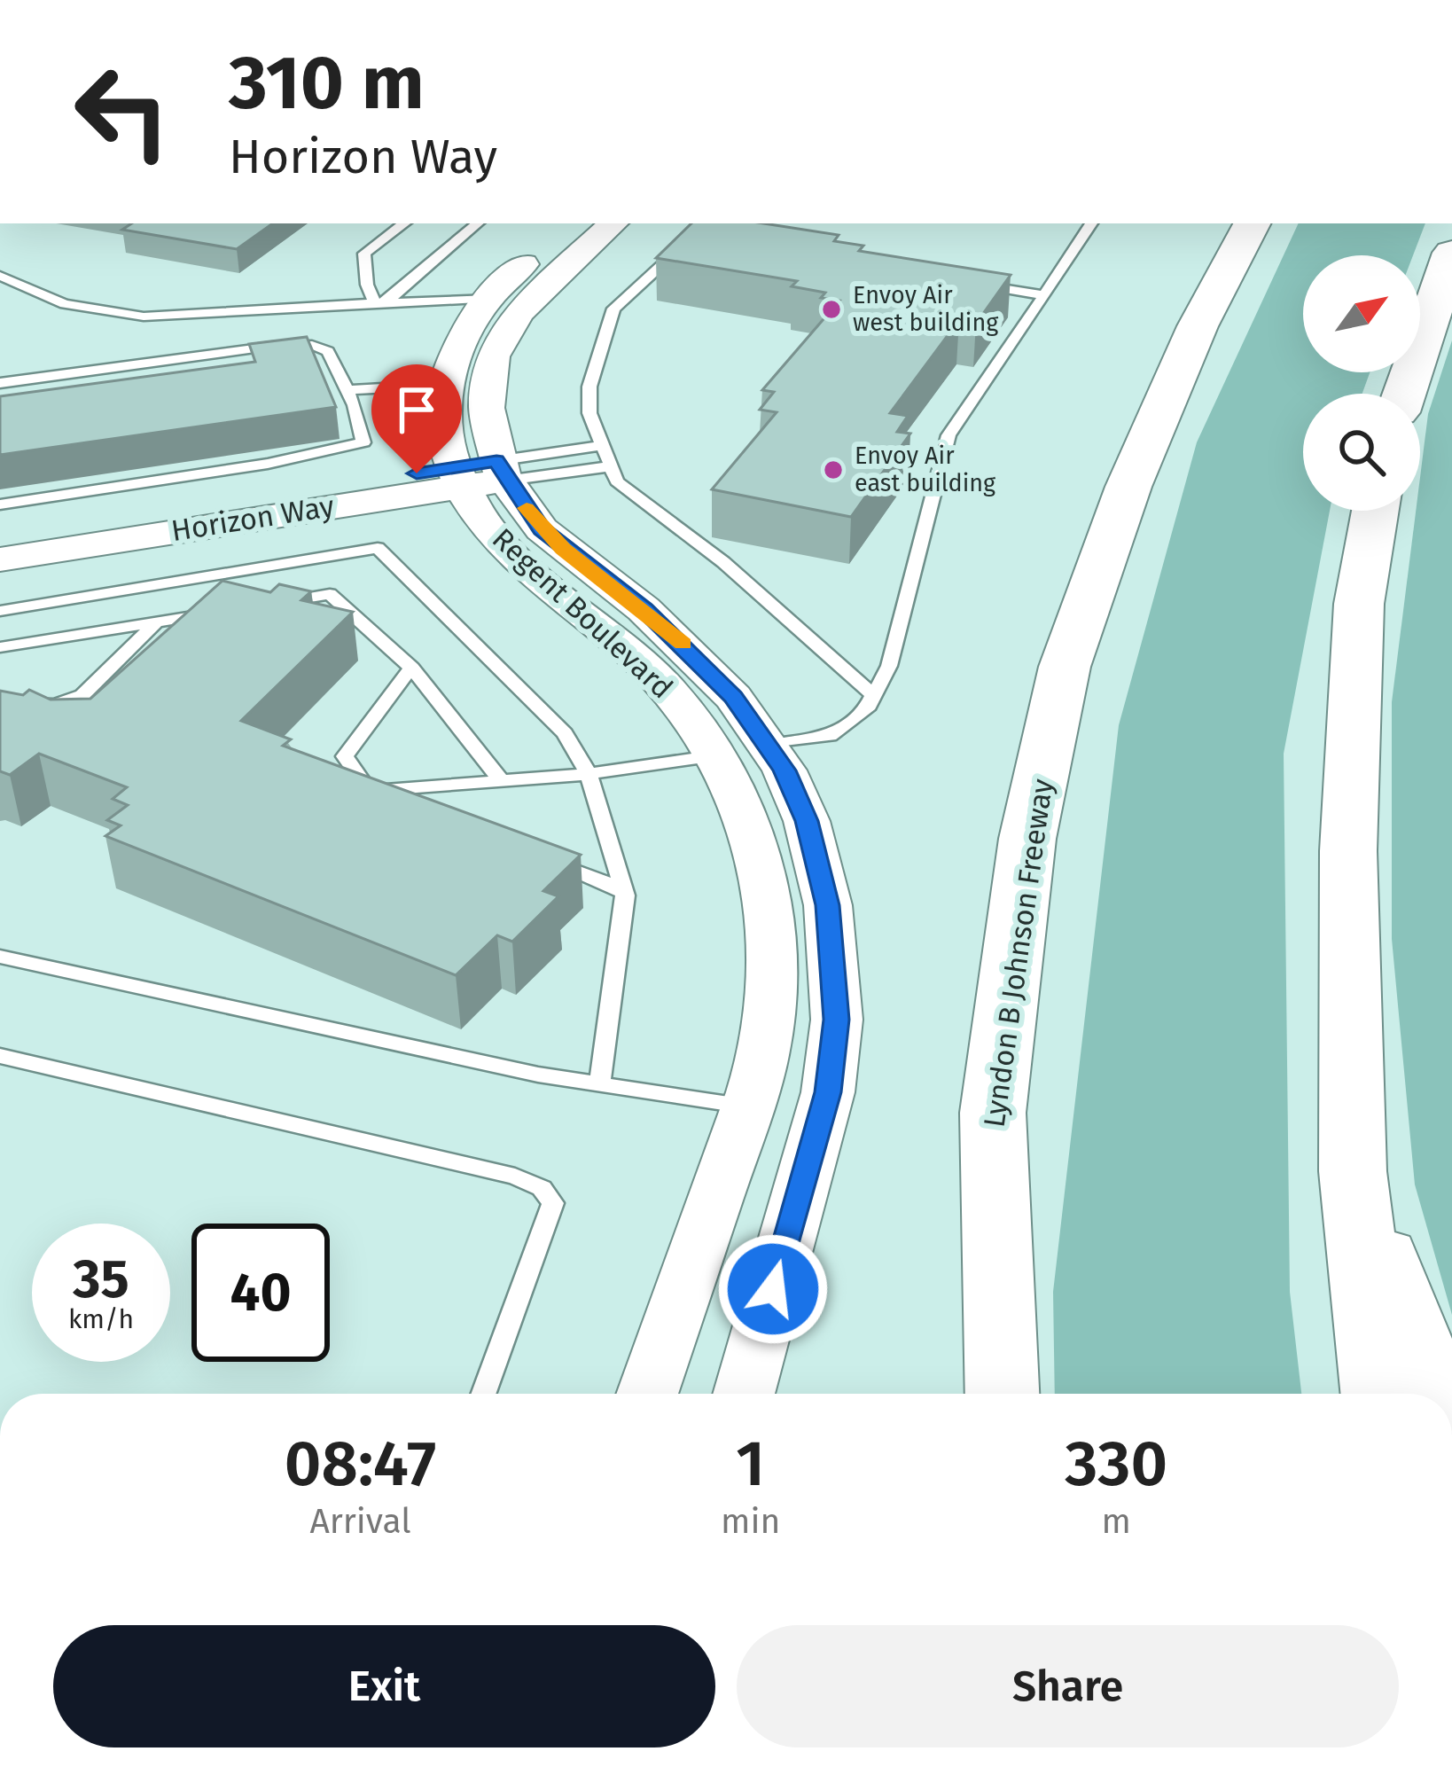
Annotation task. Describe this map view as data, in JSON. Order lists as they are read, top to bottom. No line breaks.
{"streets":{"highway":["Lyndon B Johnson Freeway"],"street":["Horizon Way","Regent Boulevard"]},"crossings":[["Horizon Way","Regent Boulevard"]],"places":["Envoy Air west building","Envoy Air east building"],"north":"top right","page":{"turn":["310 m","Horizon Way"],"speed":"35 km/h","limit":"40","eta":["08:47","Arrival","1","min","330","m"],"buttons":["Exit","Share"]}}
